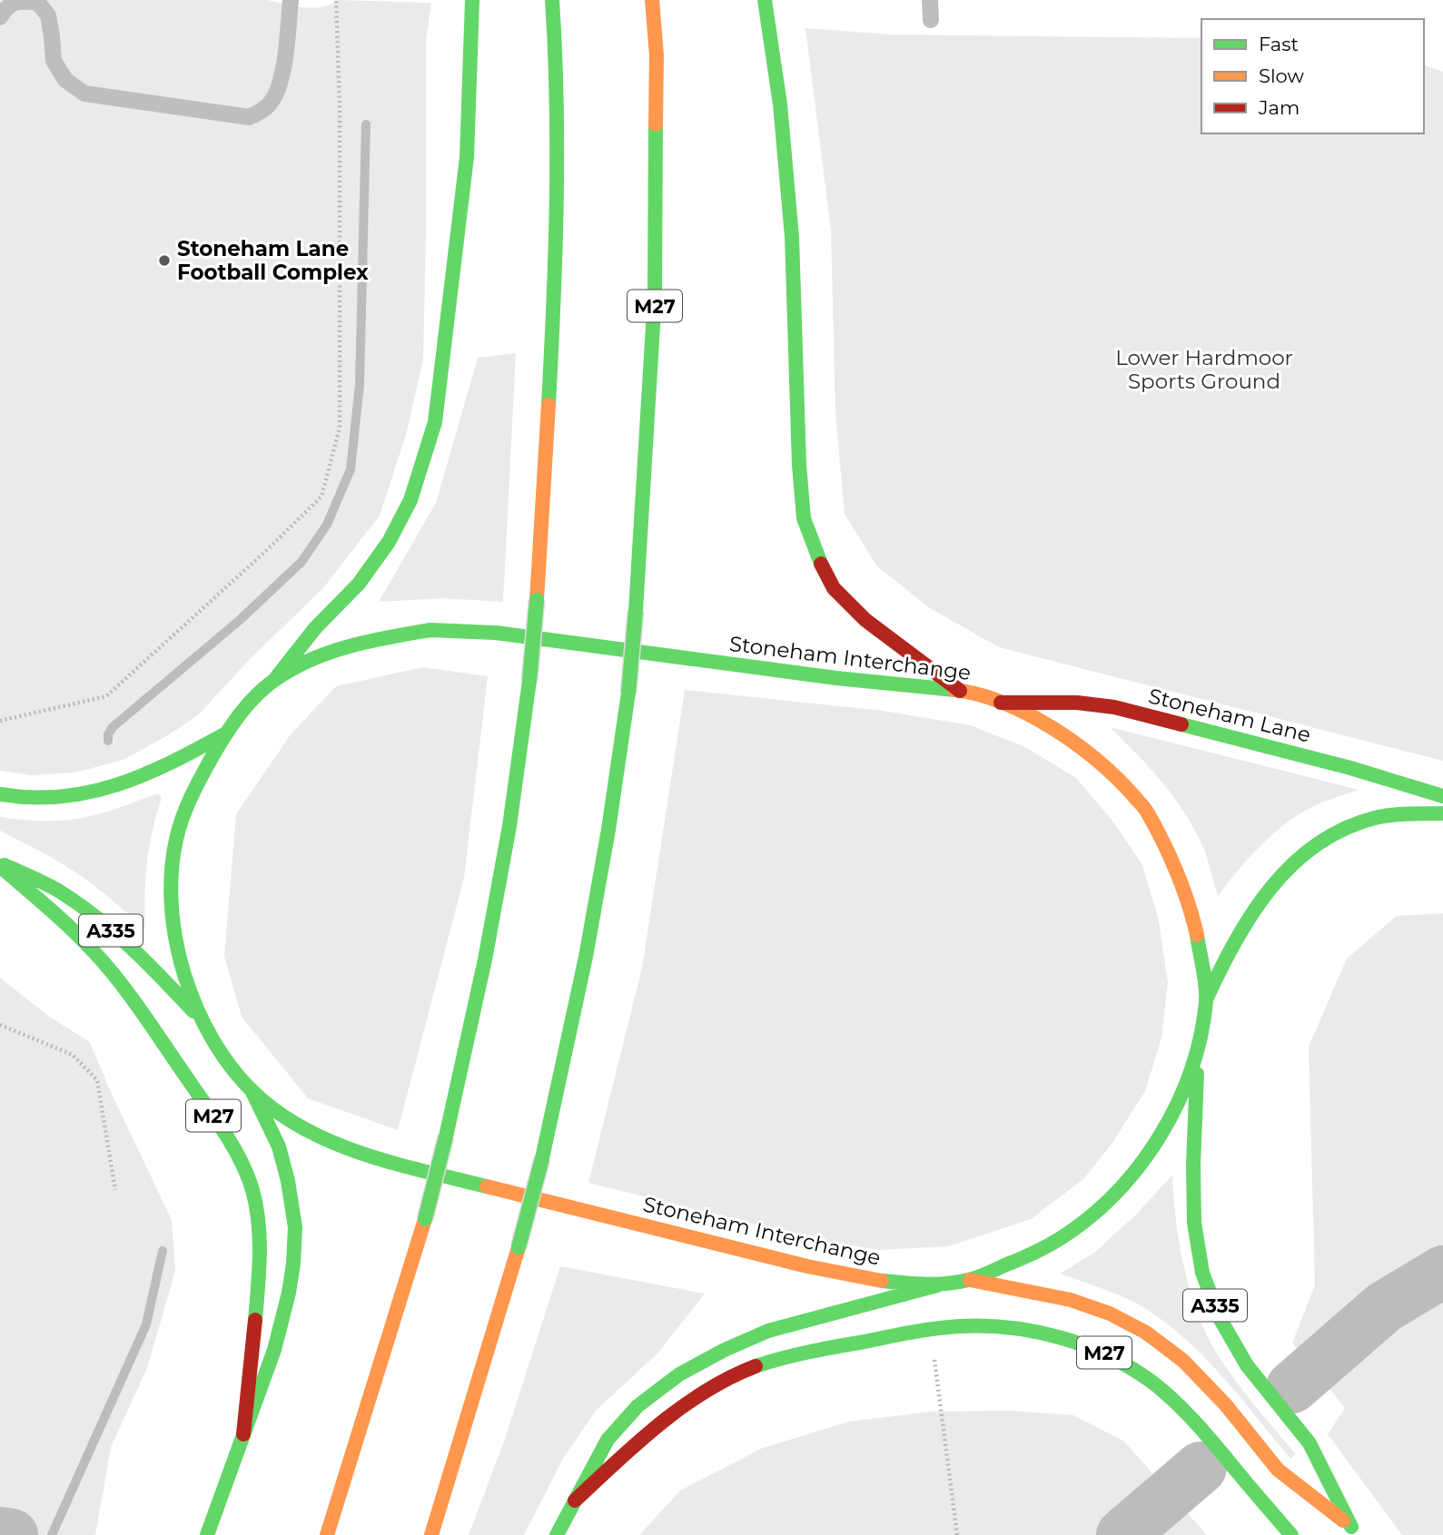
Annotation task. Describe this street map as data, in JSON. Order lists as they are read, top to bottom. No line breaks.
{"streets":{"main road":["M27","Stoneham Interchange","Stoneham Lane","A335"]},"crossings":[["M27","Stoneham Interchange"],["M27","A335"],["Stoneham Interchange","Stoneham Lane"],["Stoneham Interchange","A335"]],"parks":["Lower Hardmoor Sports Ground"],"places":["Stoneham Lane Football Complex"],"legend":["Fast","Slow","Jam"]}
